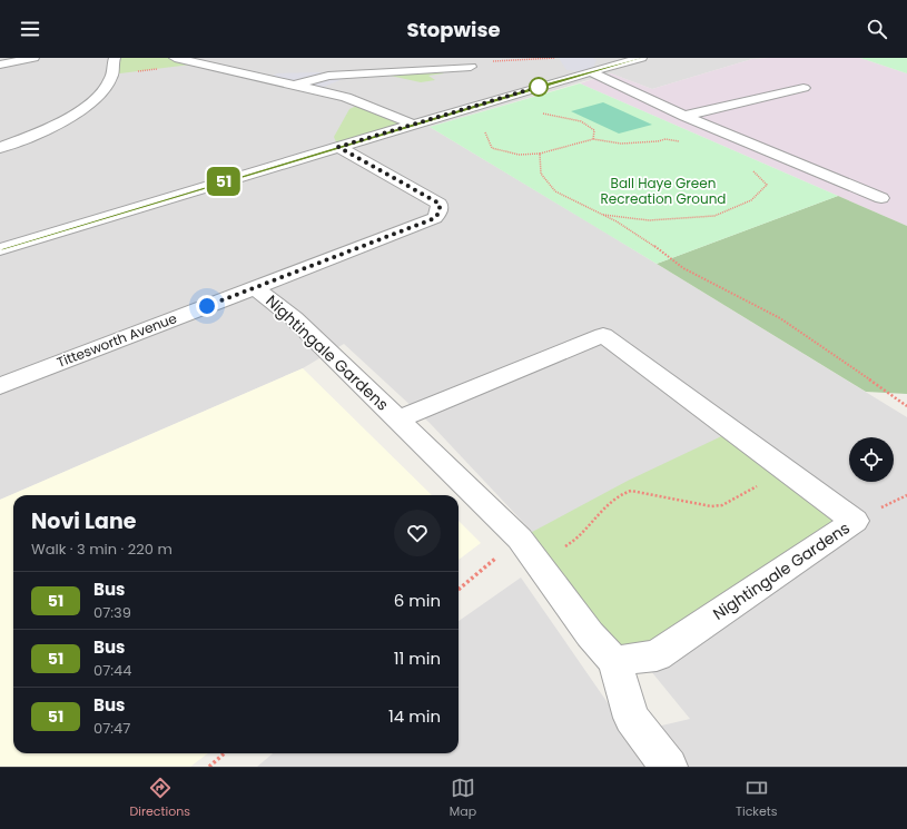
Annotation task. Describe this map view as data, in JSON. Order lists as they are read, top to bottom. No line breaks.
{"streets":{"street":["Tittesworth Avenue","Nightingale Gardens"]},"crossings":[["Tittesworth Avenue","Nightingale Gardens"]],"parks":["Ball Haye Green Recreation Ground"],"lines":["bus line 51"],"page":{"header":"Stopwise","on_map":"51","heading":["Novi Lane","Walk · 3 min · 220 m"],"list":[{"mark":"51","name":"Bus","note":"07:39","value":"6 min"},{"mark":"51","name":"Bus","note":"07:44","value":"11 min"},{"mark":"51","name":"Bus","note":"07:47","value":"14 min"}],"tabs":["Directions","Map","Tickets"]}}
